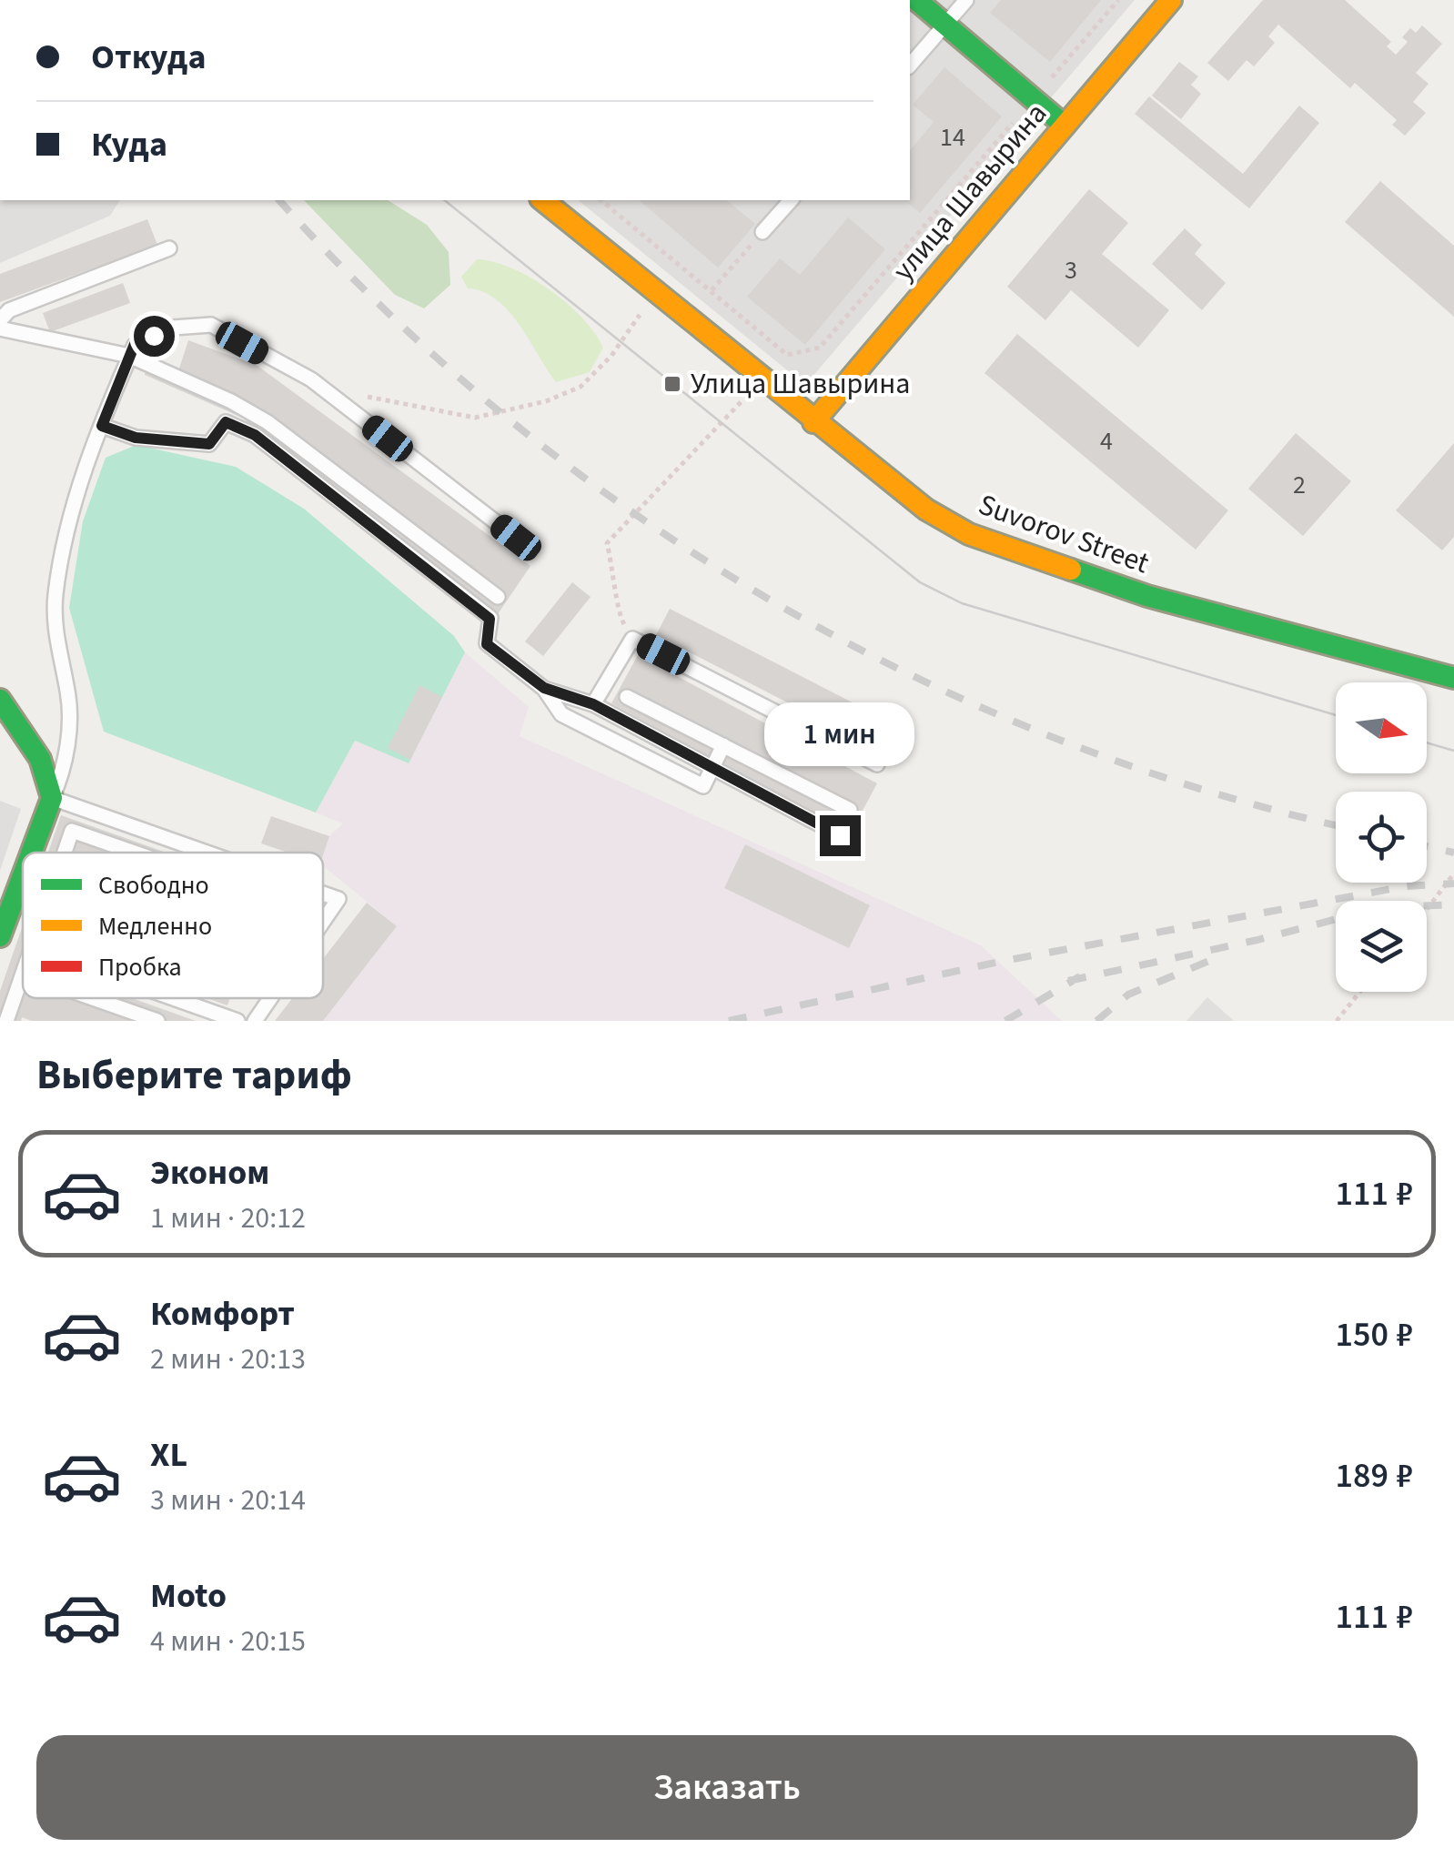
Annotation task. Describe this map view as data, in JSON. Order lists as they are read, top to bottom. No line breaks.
{"streets":{"street":["улица Шавырина","Suvorov Street"]},"crossings":[["улица Шавырина","Suvorov Street"]],"places":{"transit":["Улица Шавырина"]},"house_numbers":["14","3","4","2"],"legend":["Свободно","Медленно","Пробка"],"north":"right","page":{"banner":["Откуда","Куда"],"bubble":"1 мин","heading":"Выберите тариф","list":[{"name":"Эконом","note":"1 мин · 20:12","value":"111 ₽"},{"name":"Комфорт","note":"2 мин · 20:13","value":"150 ₽"},{"name":"XL","note":"3 мин · 20:14","value":"189 ₽"},{"name":"Moto","note":"4 мин · 20:15","value":"111 ₽"}],"buttons":"Заказать"}}
